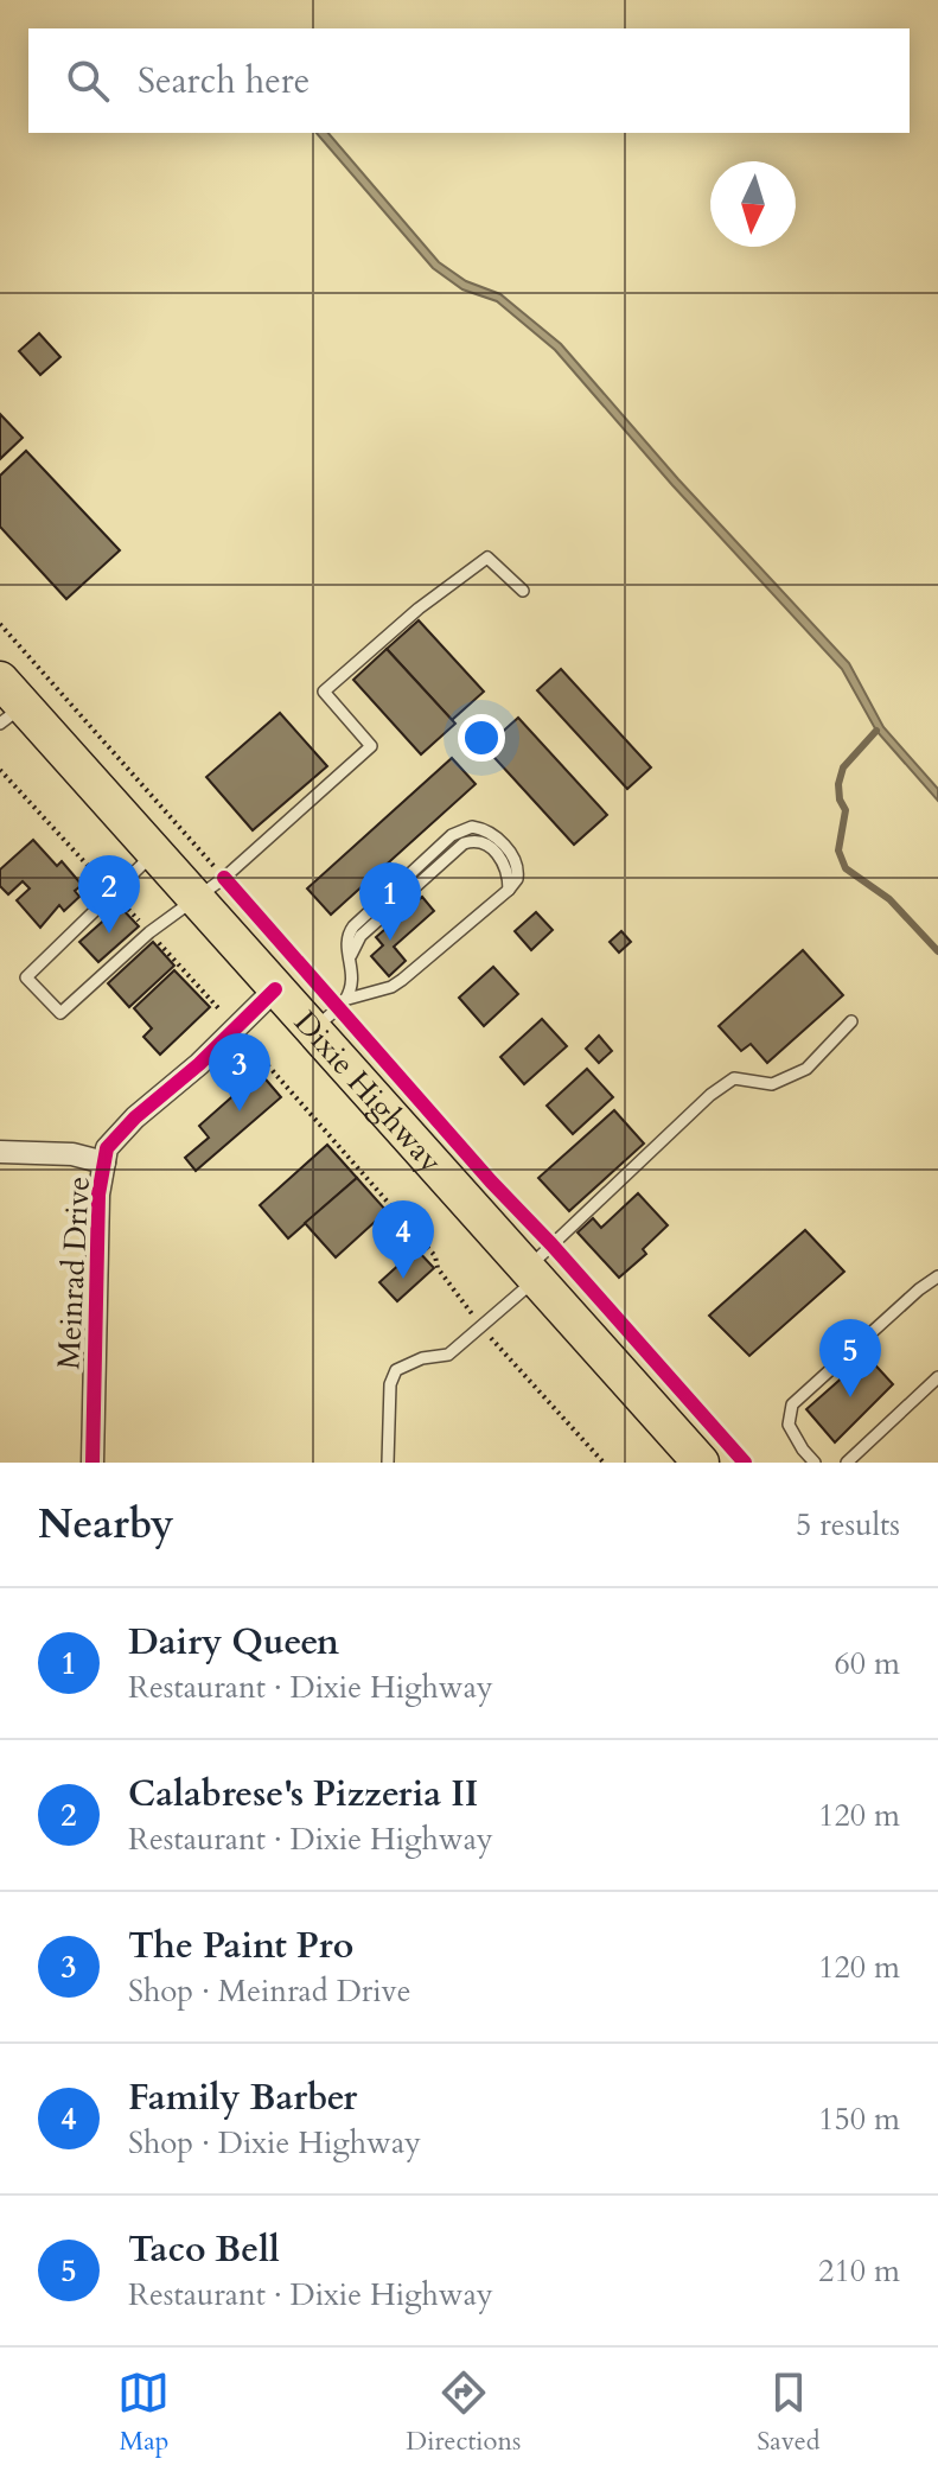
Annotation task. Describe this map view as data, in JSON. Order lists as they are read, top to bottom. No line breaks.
{"streets":{"main road":["Dixie Highway"],"street":["Meinrad Drive"]},"crossings":[["Dixie Highway","Meinrad Drive"]],"north":"bottom","page":{"search":"Search here","pins":["2","1","3","4","5"],"heading":["Nearby","5 results"],"list":[{"mark":"1","name":"Dairy Queen","note":"Restaurant · Dixie Highway","value":"60 m"},{"mark":"2","name":"Calabrese's Pizzeria II","note":"Restaurant · Dixie Highway","value":"120 m"},{"mark":"3","name":"The Paint Pro","note":"Shop · Meinrad Drive","value":"120 m"},{"mark":"4","name":"Family Barber","note":"Shop · Dixie Highway","value":"150 m"},{"mark":"5","name":"Taco Bell","note":"Restaurant · Dixie Highway","value":"210 m"}],"nav":["Map","Directions","Saved"]}}
